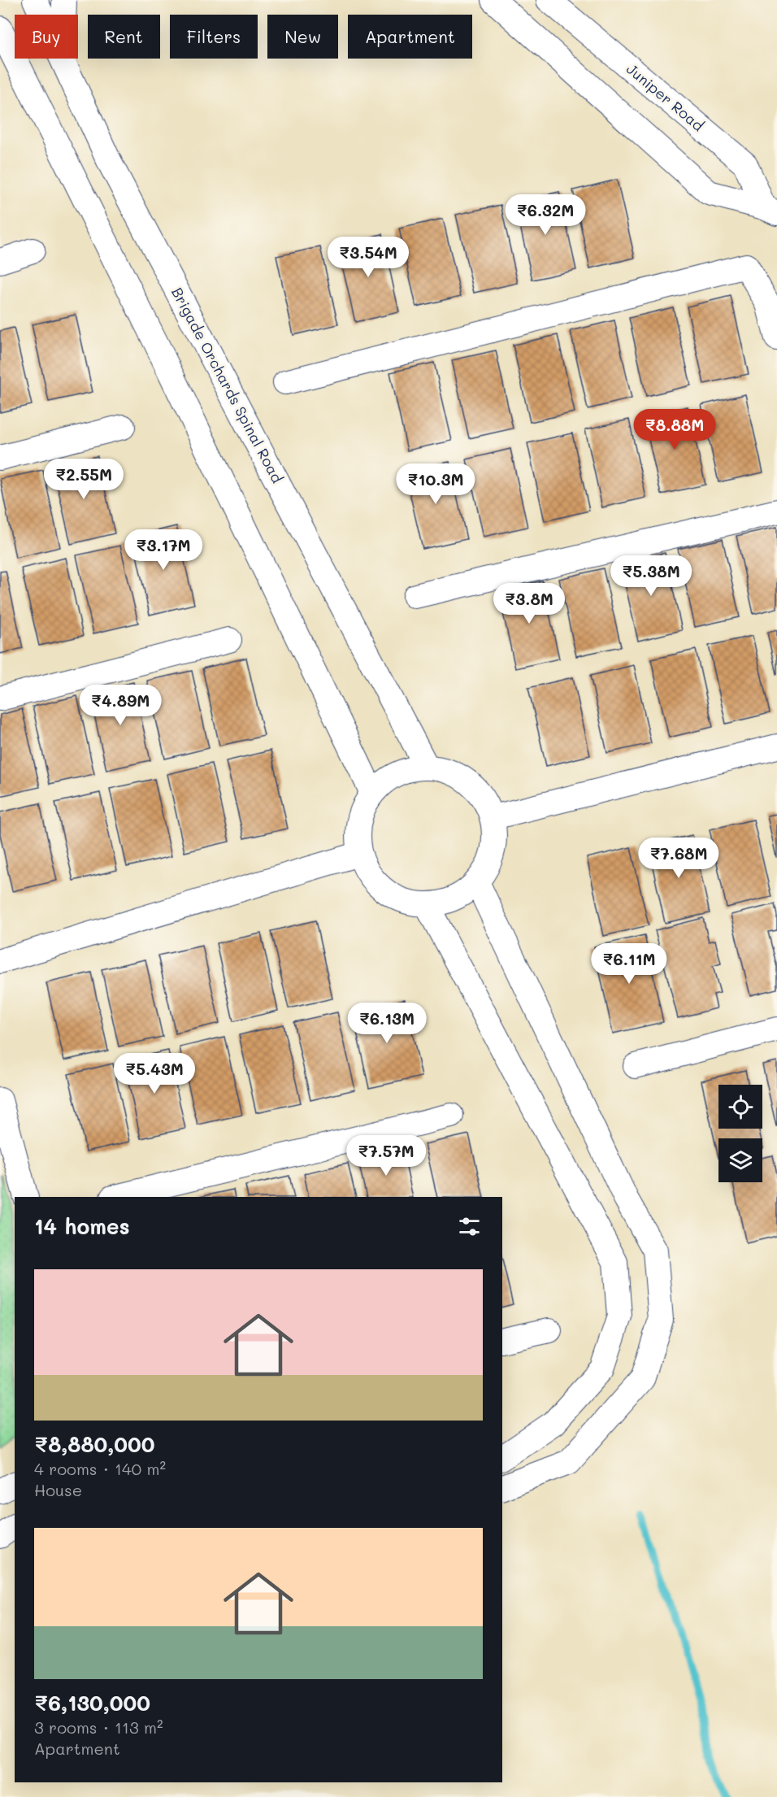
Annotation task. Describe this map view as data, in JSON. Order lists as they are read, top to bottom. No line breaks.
{"streets":{"street":["Juniper Road","Brigade Orchards Spinal Road"]},"page":{"chip":["Buy","Rent","Filters","New","Apartment"],"price":["₹6.32M","₹3.54M","₹8.88M","₹2.55M","₹10.3M","₹3.17M","₹5.38M","₹3.8M","₹4.89M","₹7.68M","₹6.11M","₹6.13M","₹5.43M","₹7.57M"],"heading":"14 homes","list":[{"name":"₹8,880,000","note":"4 rooms · 140 m² · House"},{"name":"₹6,130,000","note":"3 rooms · 113 m² · Apartment"}]}}
